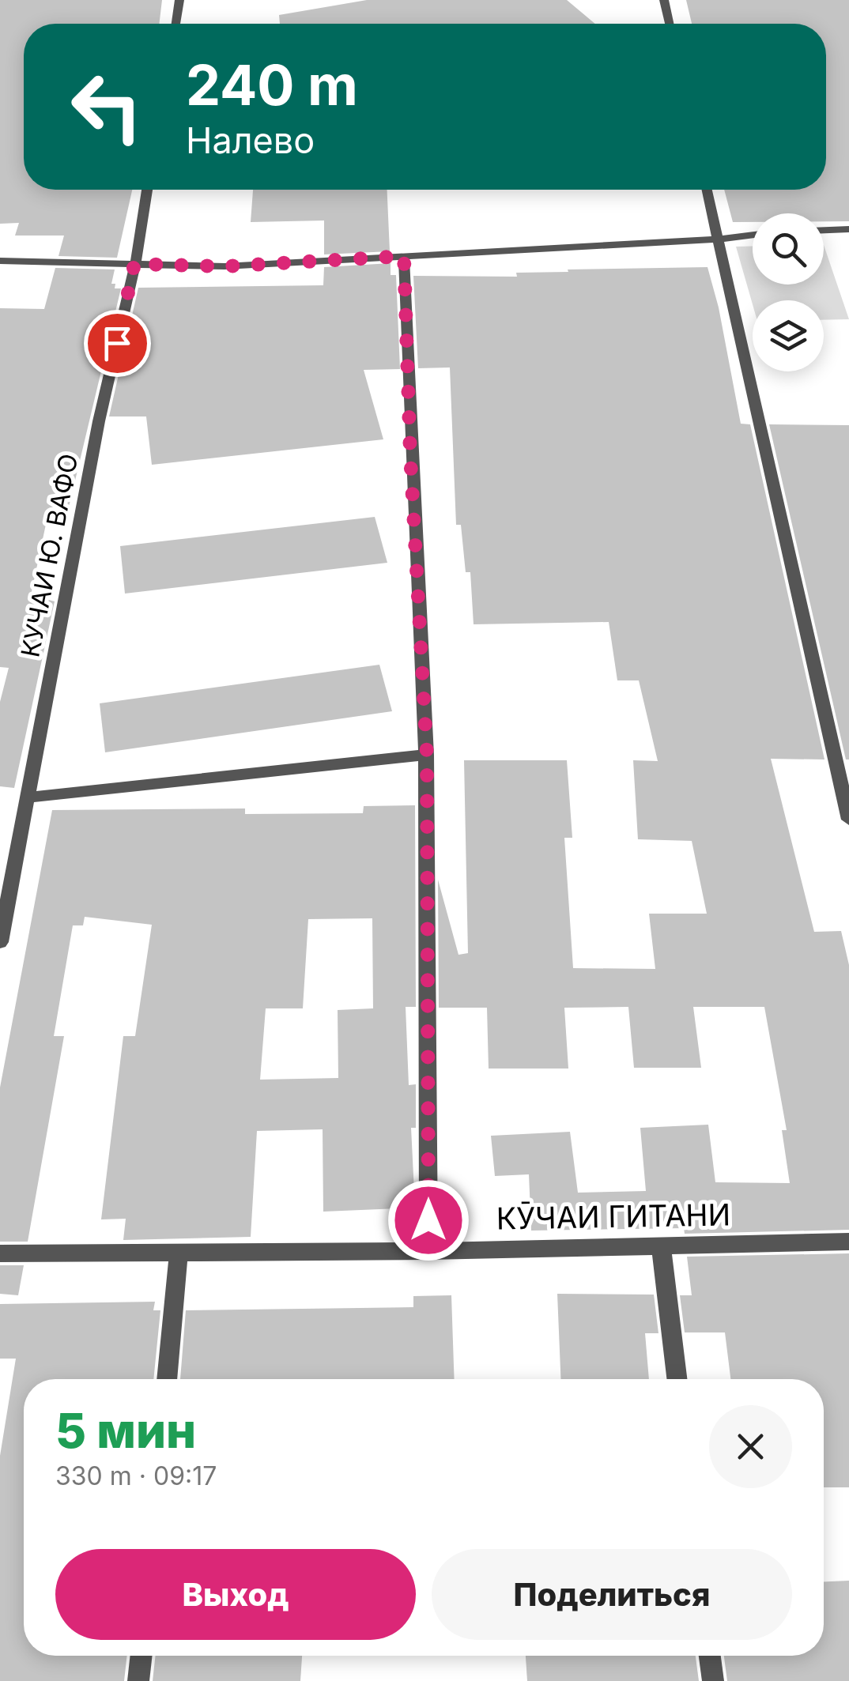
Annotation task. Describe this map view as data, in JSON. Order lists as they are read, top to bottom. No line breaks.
{"streets":{"street":["КУЧАИ Ю. ВАФО","КӮЧАИ ГИТАНИ"]},"page":{"turn":["240 m","Налево"],"heading":["5 мин","330 m · 09:17"],"buttons":["Выход","Поделиться"]}}
